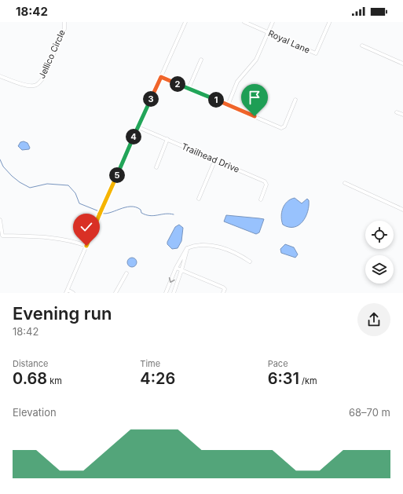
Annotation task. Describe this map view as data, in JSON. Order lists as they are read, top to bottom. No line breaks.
{"streets":{"street":["Royal Lane","Jellico Circle","Trailhead Drive"]},"page":{"status":"18:42","pins":["2","3","1","4","5"],"heading":["Evening run","18:42"],"stats":[["Distance","0.68 km"],["Time","4:26"],["Pace","6:31 /km"]],"chart":["Elevation","68–70 m"]}}
